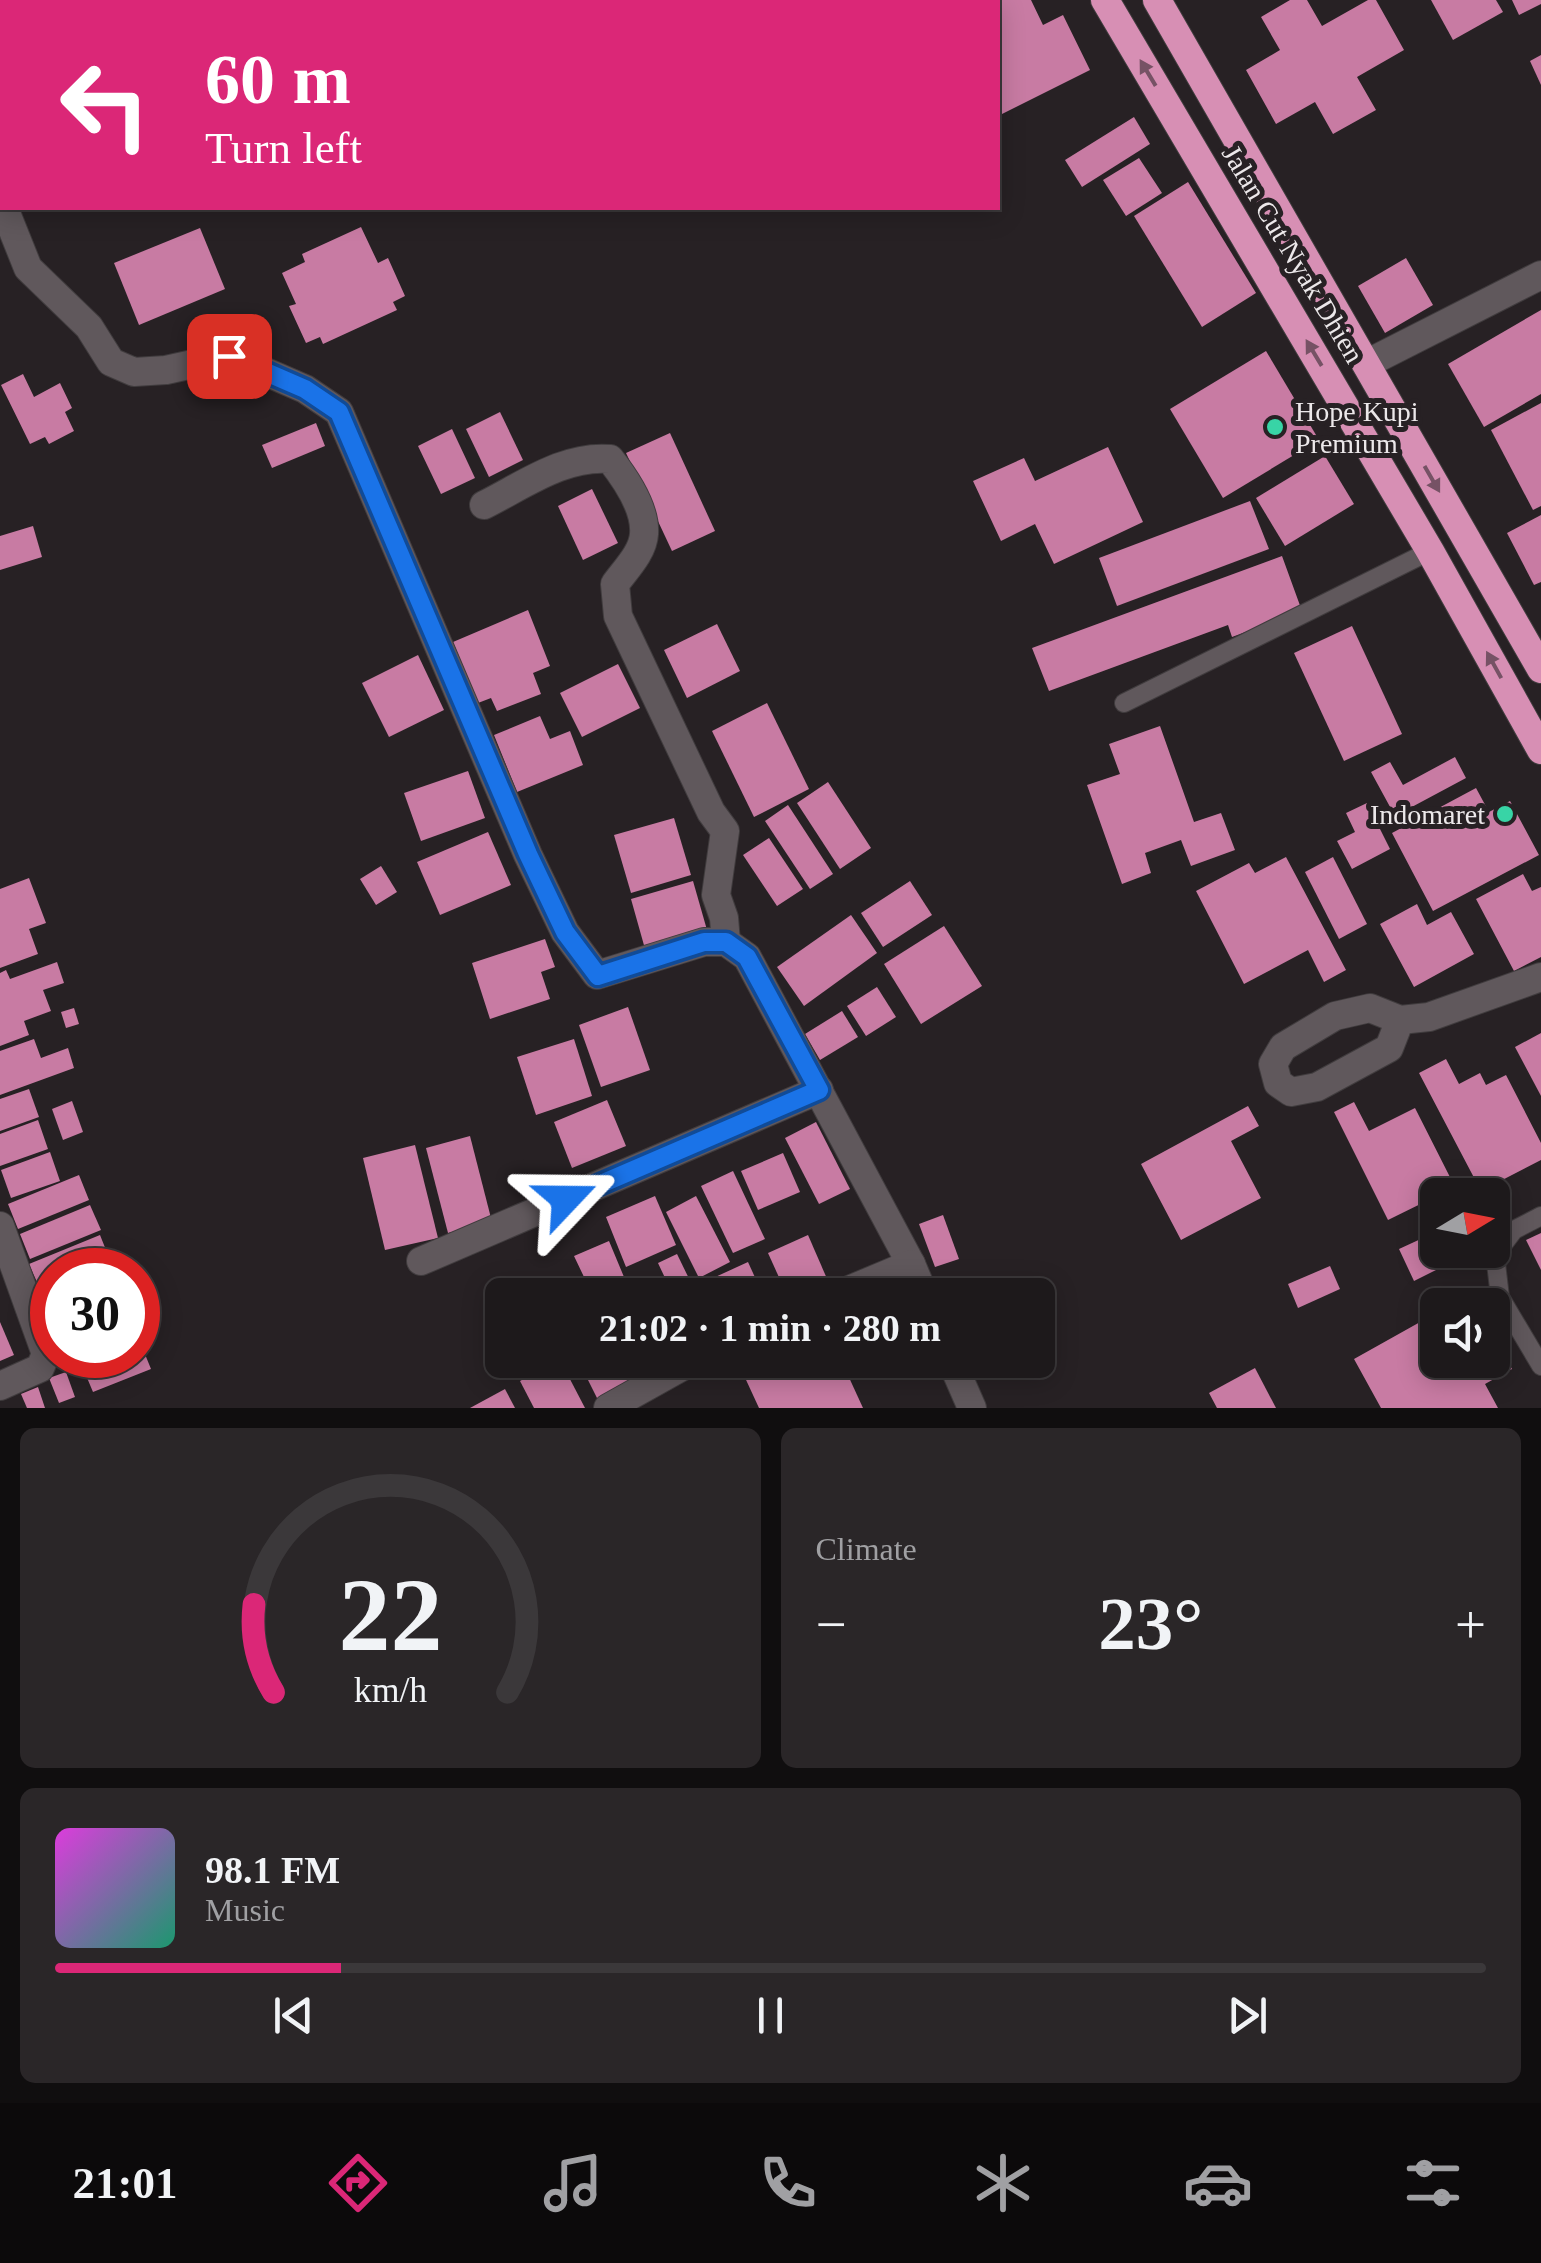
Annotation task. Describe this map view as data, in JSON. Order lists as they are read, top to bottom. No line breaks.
{"streets":{"highway":["Jalan Cut Nyak Dhien"]},"places":["Hope Kupi Premium","Indomaret"],"north":"right","page":{"turn":["60 m","Turn left"],"limit":"30","trip":"21:02 · 1 min · 280 m","tile":"Climate","heat":["−","23°","+"],"song":["98.1 FM","Music"],"tabs":"21:01","gauge":["22","km/h"]}}
